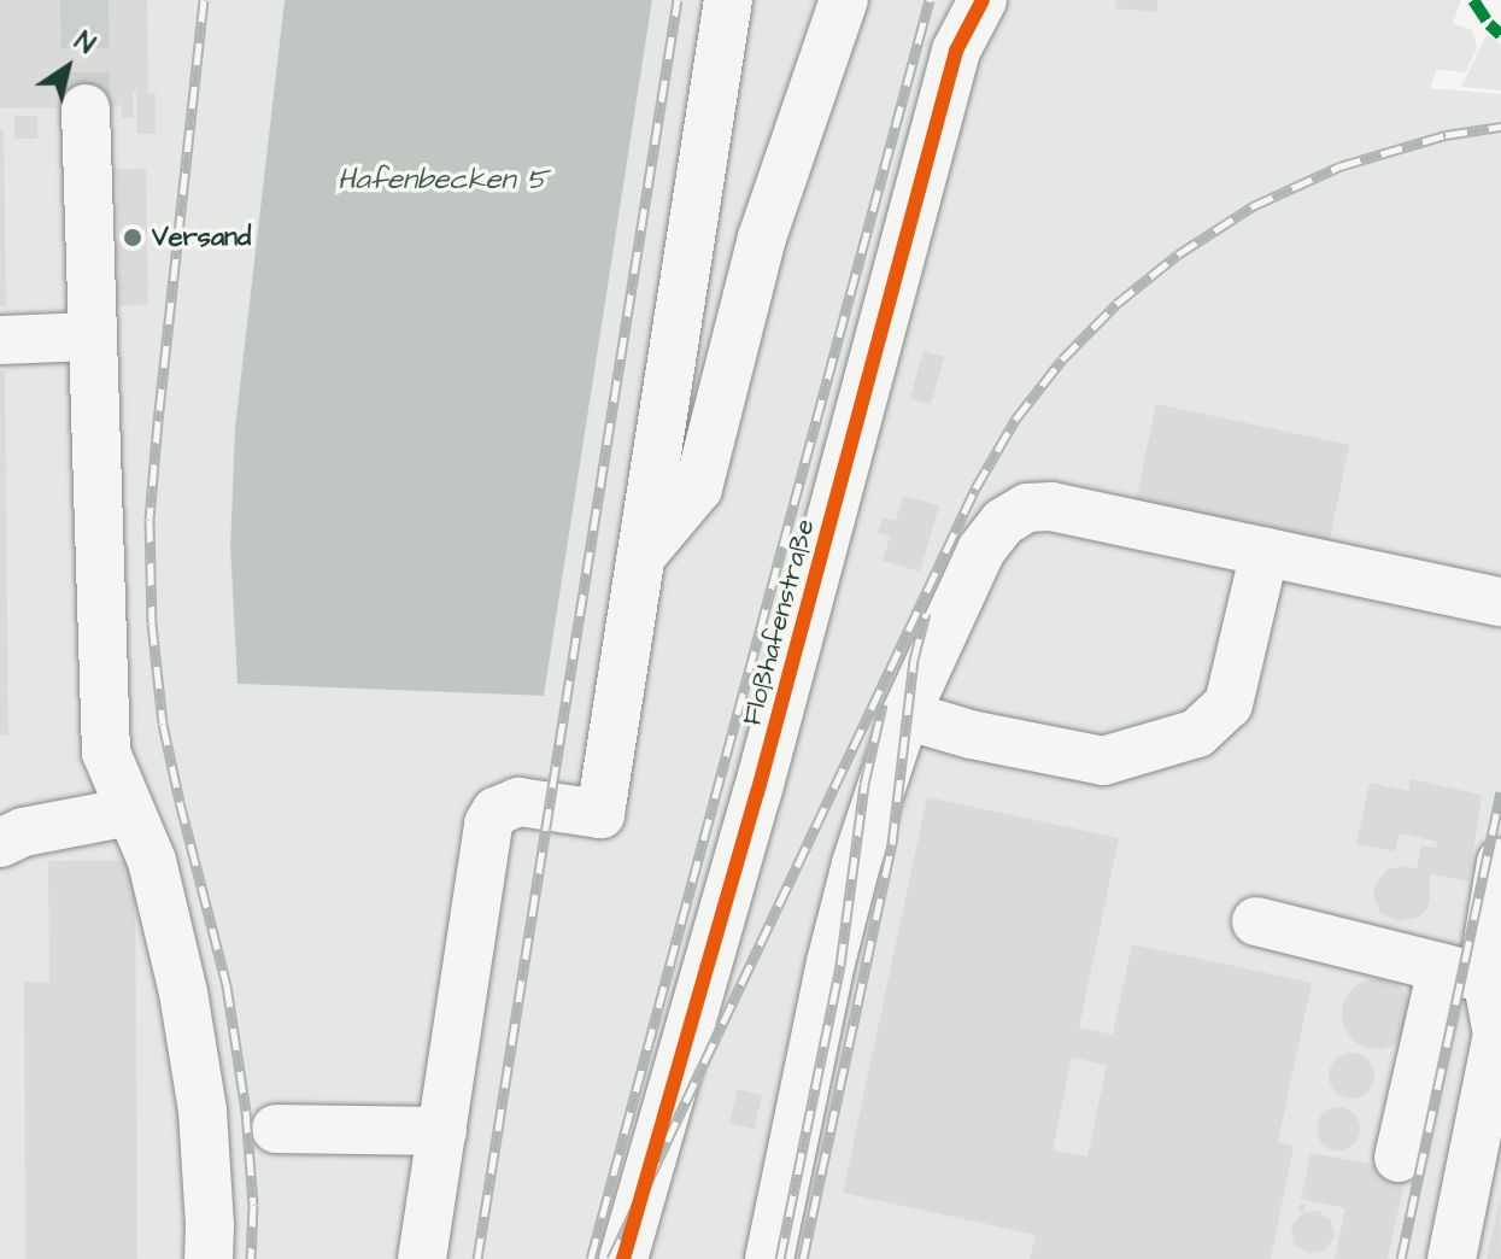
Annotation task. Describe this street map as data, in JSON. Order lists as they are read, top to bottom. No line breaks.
{"streets":{"street":["Floßhafenstraße"]},"water":["Hafenbecken 5"],"places":["Versand"],"north":"top right"}
